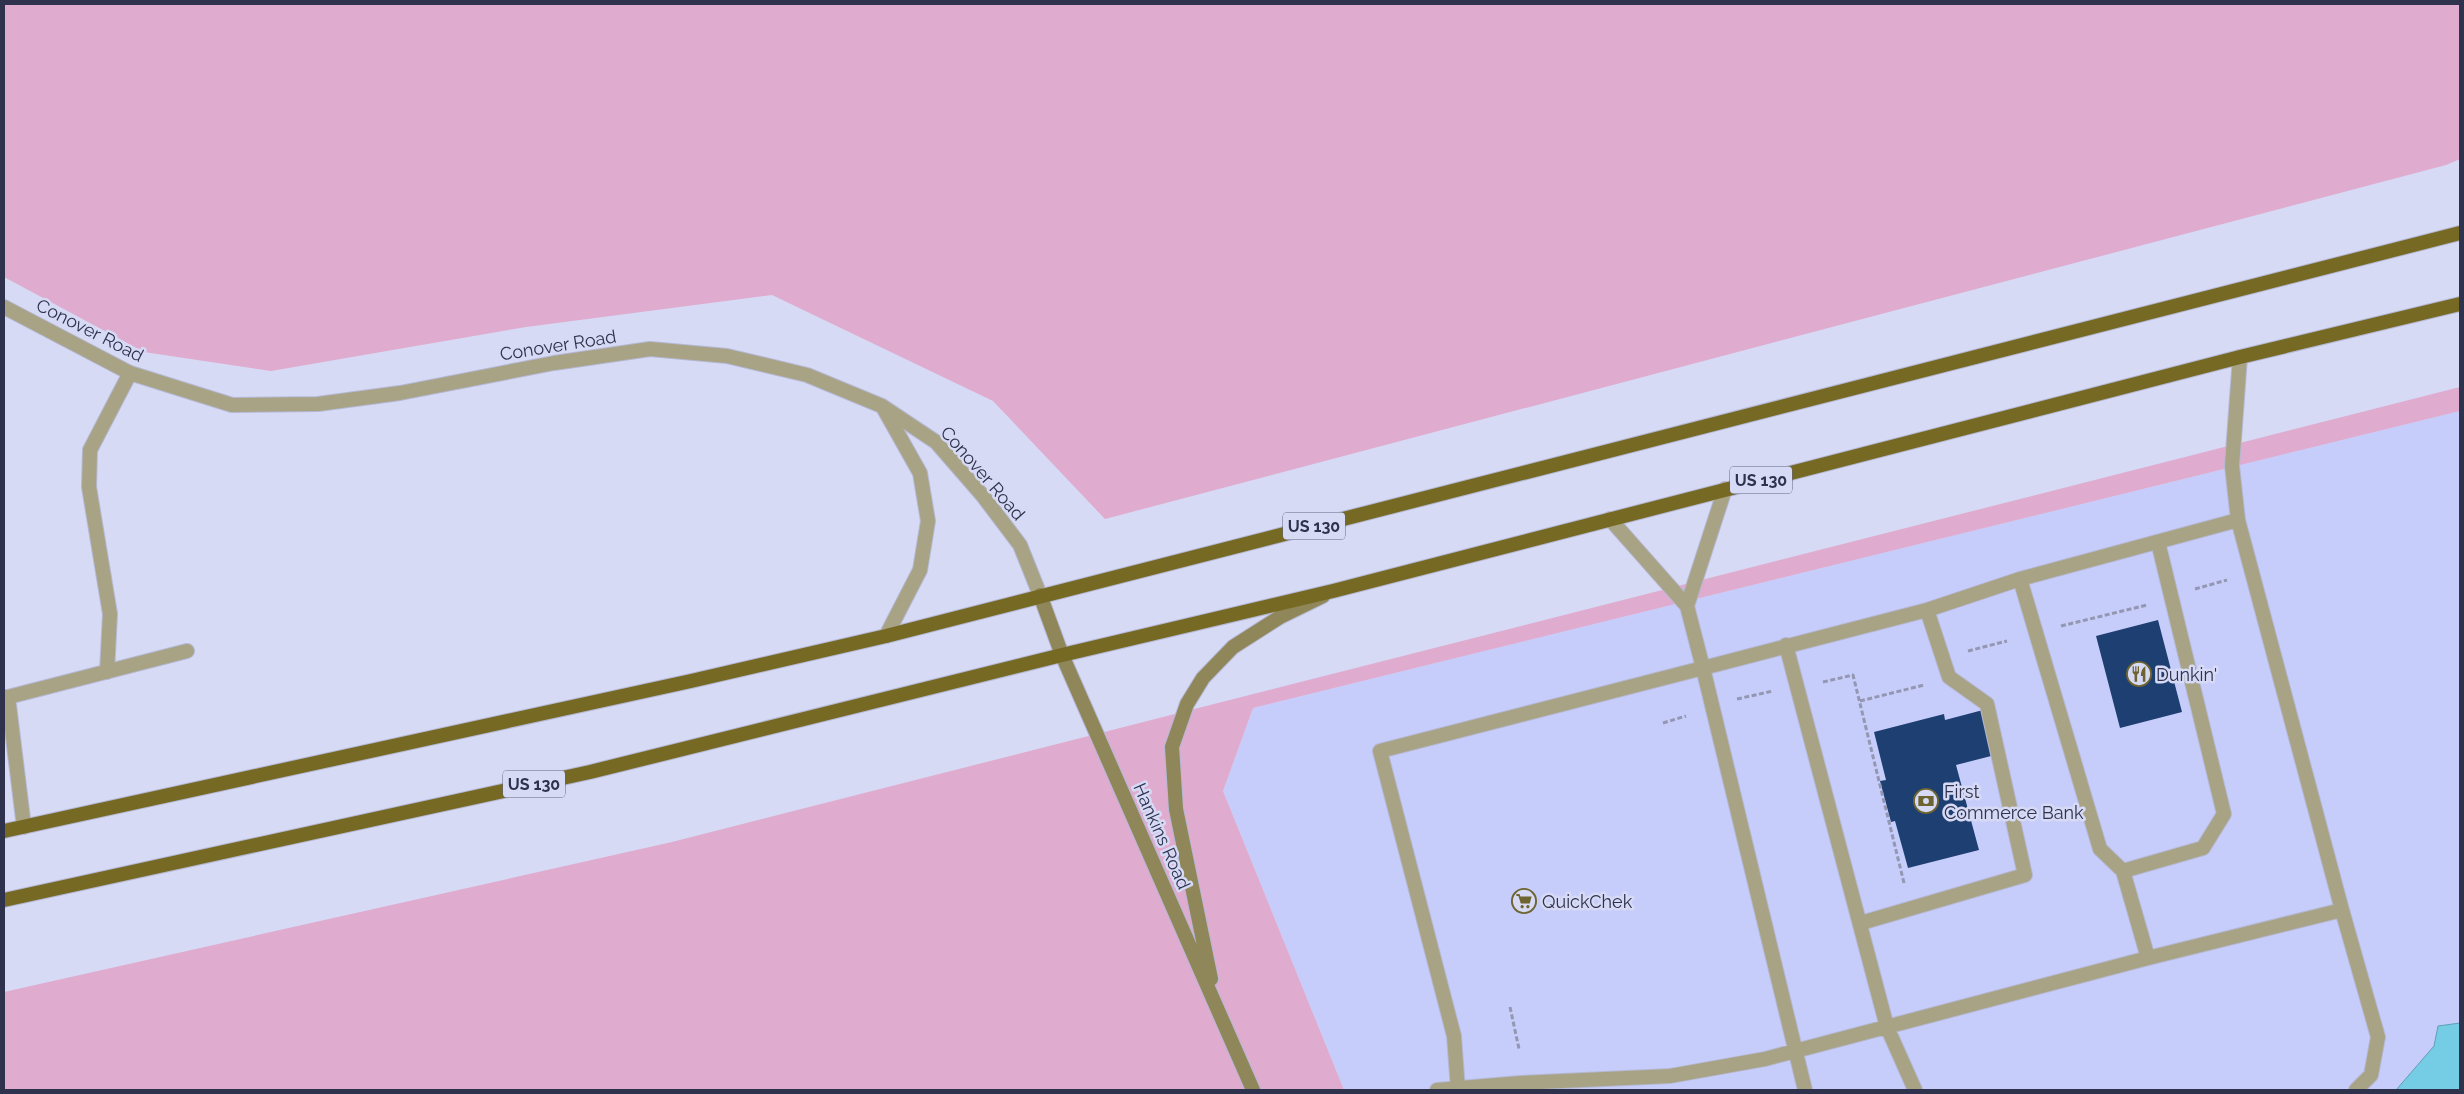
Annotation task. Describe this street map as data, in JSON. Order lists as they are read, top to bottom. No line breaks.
{"streets":{"highway":["US 130"],"main road":["Hankins Road"],"street":["Conover Road"]},"crossings":[["Conover Road","US 130"],["Conover Road","Hankins Road"],["US 130","Hankins Road"]],"places":{"restaurant":["Dunkin'"],"bank":["First Commerce Bank"],"supermarket":["QuickChek"]}}
